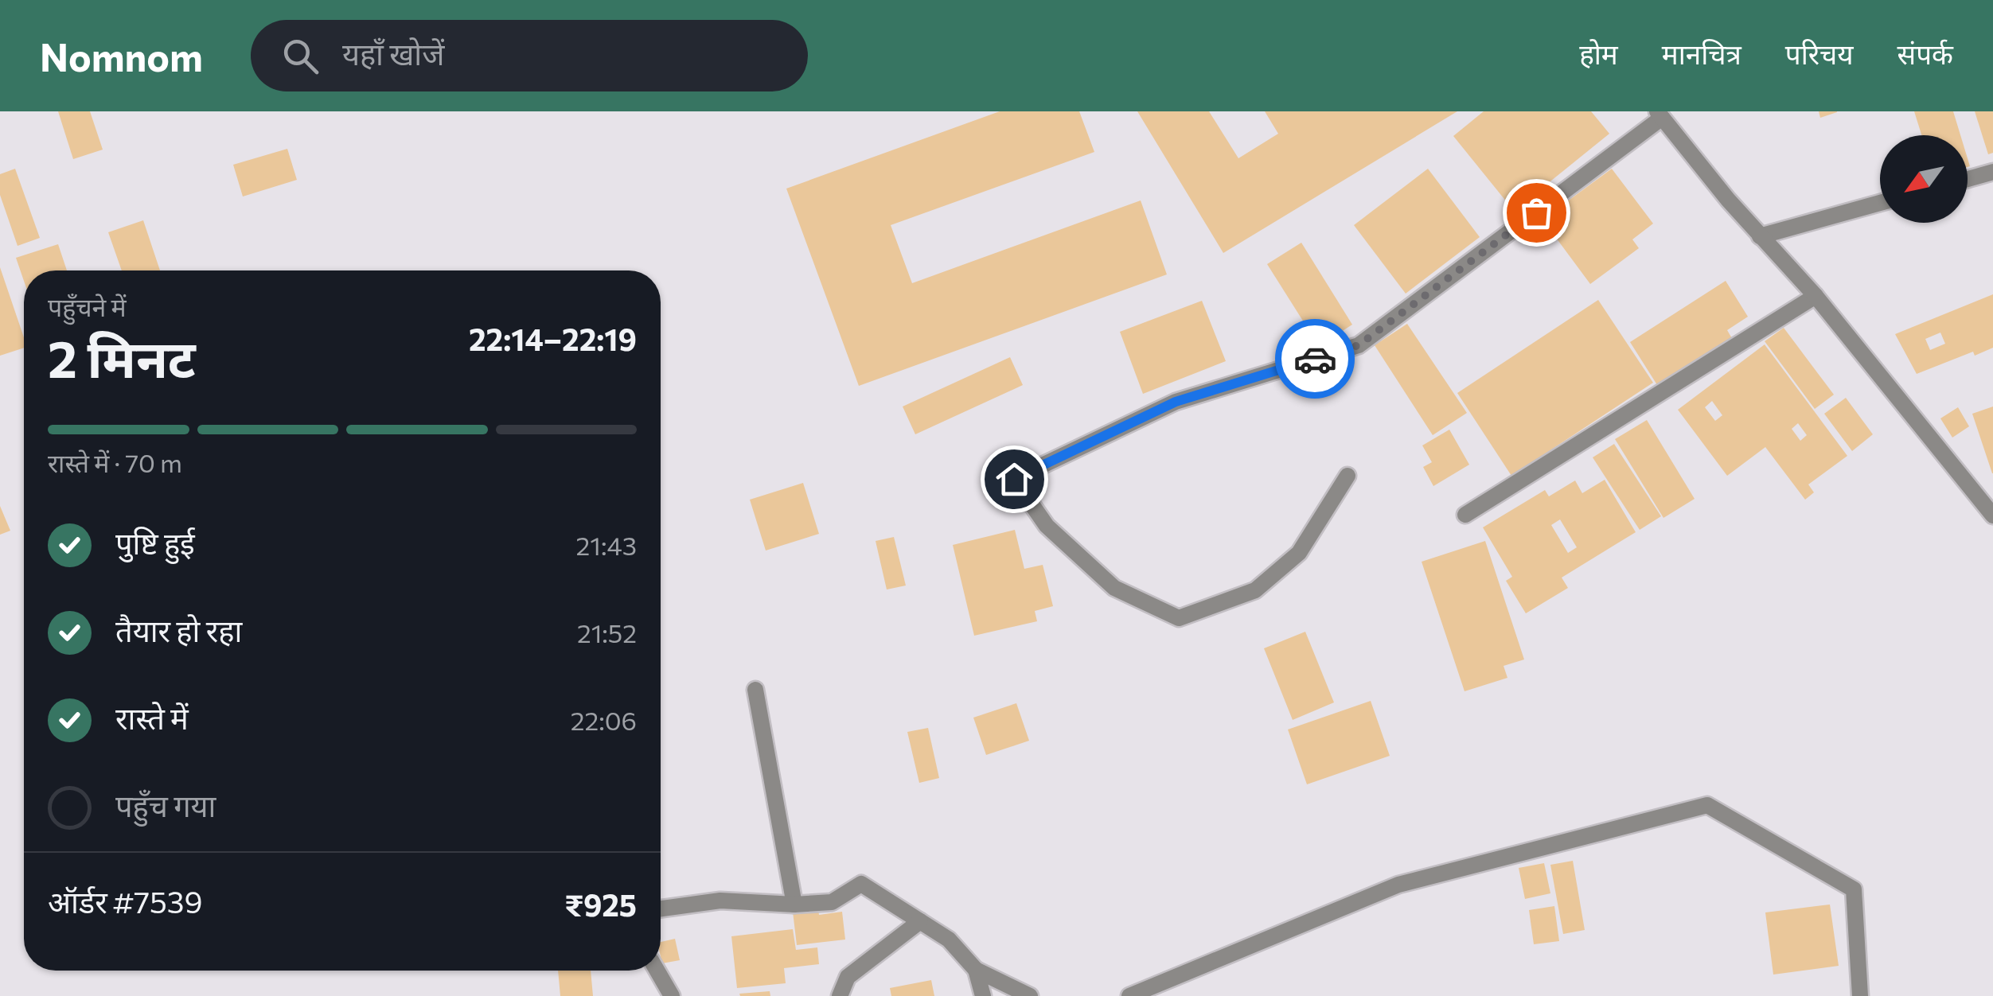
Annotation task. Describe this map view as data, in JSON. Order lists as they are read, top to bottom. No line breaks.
{"north":"bottom left","page":{"header":"Nomnom","search":"यहाँ खोजें","nav":["होम","मानचित्र","परिचय","संपर्क"],"heading":["2 मिनट","पहुँचने में","22:14–22:19"],"panel":["ऑर्डर #7539","₹925"],"bar":"रास्ते में · 70 m","list":[["पुष्टि हुई","21:43"],["तैयार हो रहा","21:52"],["रास्ते में","22:06"],"पहुँच गया"]}}
